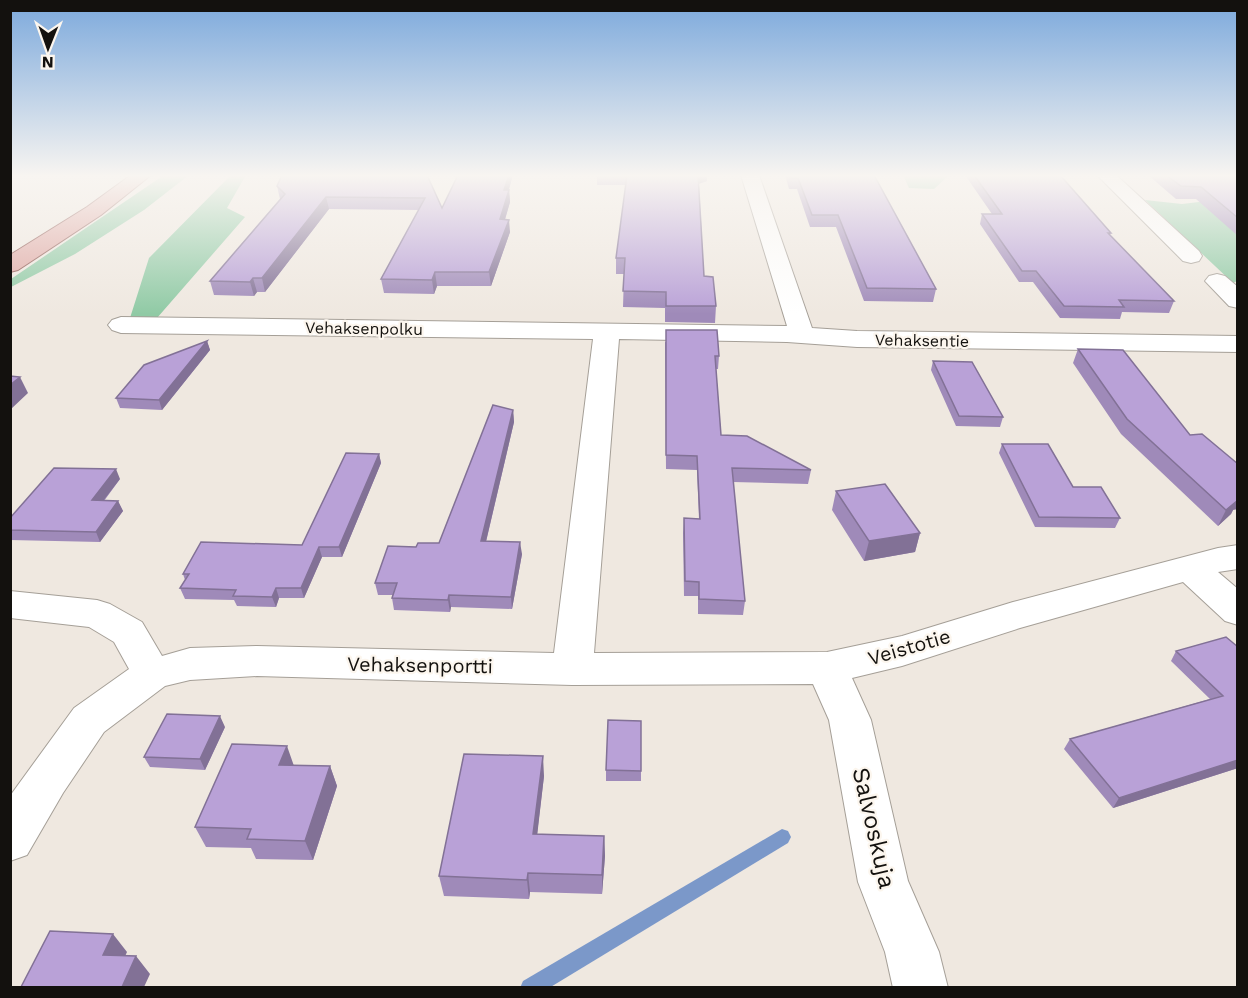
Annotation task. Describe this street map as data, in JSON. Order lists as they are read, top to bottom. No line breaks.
{"streets":{"street":["Vehaksenpolku","Vehaksentie","Veistotie","Vehaksenportti","Salvoskuja"]},"crossings":[["Vehaksenpolku","Vehaksentie"],["Veistotie","Vehaksenportti"],["Veistotie","Salvoskuja"]],"north":"bottom"}
